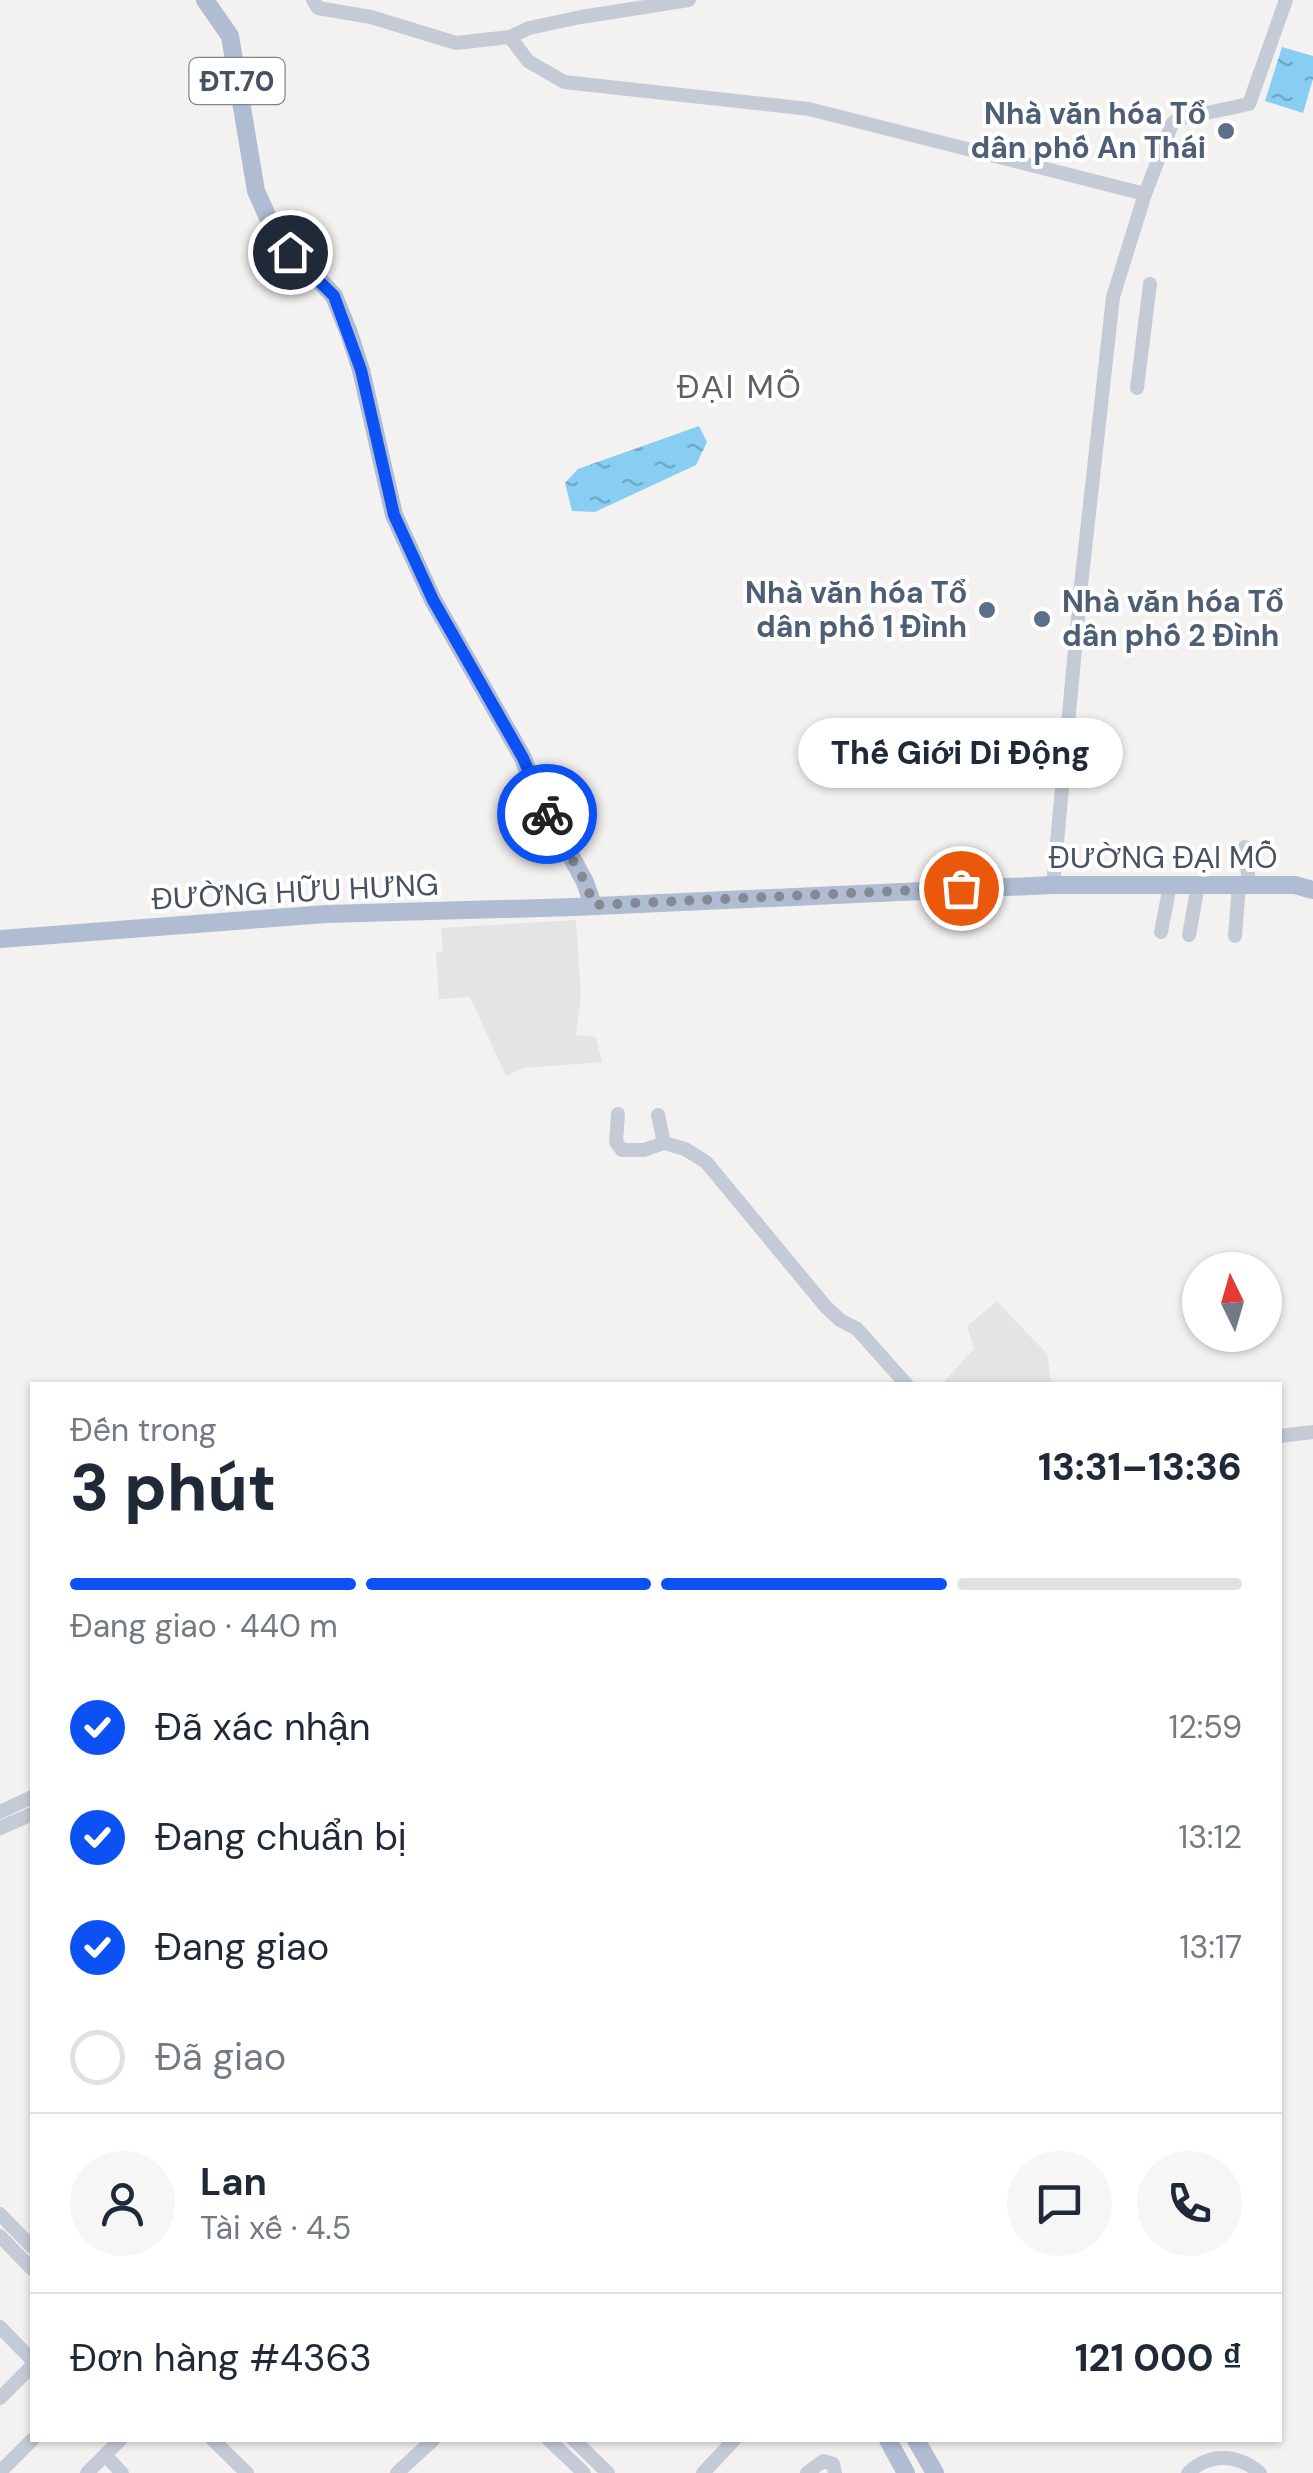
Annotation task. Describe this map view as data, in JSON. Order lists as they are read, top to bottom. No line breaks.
{"streets":{"main road":["ĐT.70","ĐƯỜNG ĐẠI MỖ","ĐƯỜNG HỮU HƯNG"]},"crossings":[["ĐT.70","ĐƯỜNG ĐẠI MỖ"],["ĐT.70","ĐƯỜNG HỮU HƯNG"],["ĐƯỜNG ĐẠI MỖ","ĐƯỜNG HỮU HƯNG"]],"districts":["ĐẠI MỖ"],"places":["Nhà văn hóa Tổ dân phố An Thái","Nhà văn hóa Tổ dân phố 1 Đình","Nhà văn hóa Tổ dân phố 2 Đình","Thế Giới Di Động"],"north":"top","page":{"bubble":"Thế Giới Di Động","heading":["3 phút","Đến trong","13:31–13:36"],"panel":["Lan","Tài xế · 4.5","Đơn hàng #4363","121 000 ₫"],"bar":"Đang giao · 440 m","list":[["Đã xác nhận","12:59"],["Đang chuẩn bị","13:12"],["Đang giao","13:17"],"Đã giao"]}}
